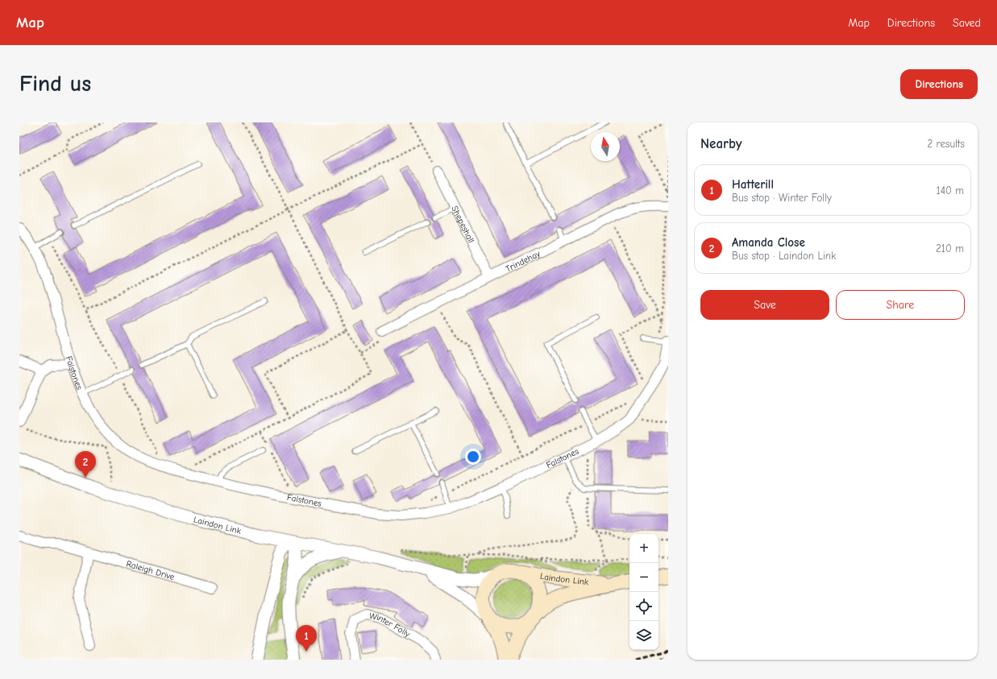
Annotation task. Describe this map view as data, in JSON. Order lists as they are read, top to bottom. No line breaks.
{"streets":{"main road":["Laindon Link"],"street":["Shepeshall","Trindehay","Falstones","Raleigh Drive","Winter Folly"]},"crossings":[["Shepeshall","Trindehay"]],"north":"top","page":{"header":"Map","nav":["Map","Directions","Saved"],"buttons":["Directions",["Save","Share"]],"title":"Find us","heading":["Nearby","2 results"],"list":[{"mark":"1","name":"Hatterill","note":"Bus stop · Winter Folly","value":"140 m"},{"mark":"2","name":"Amanda Close","note":"Bus stop · Laindon Link","value":"210 m"}],"pins":["2","1"],"map_buttons":["+","−"]}}
